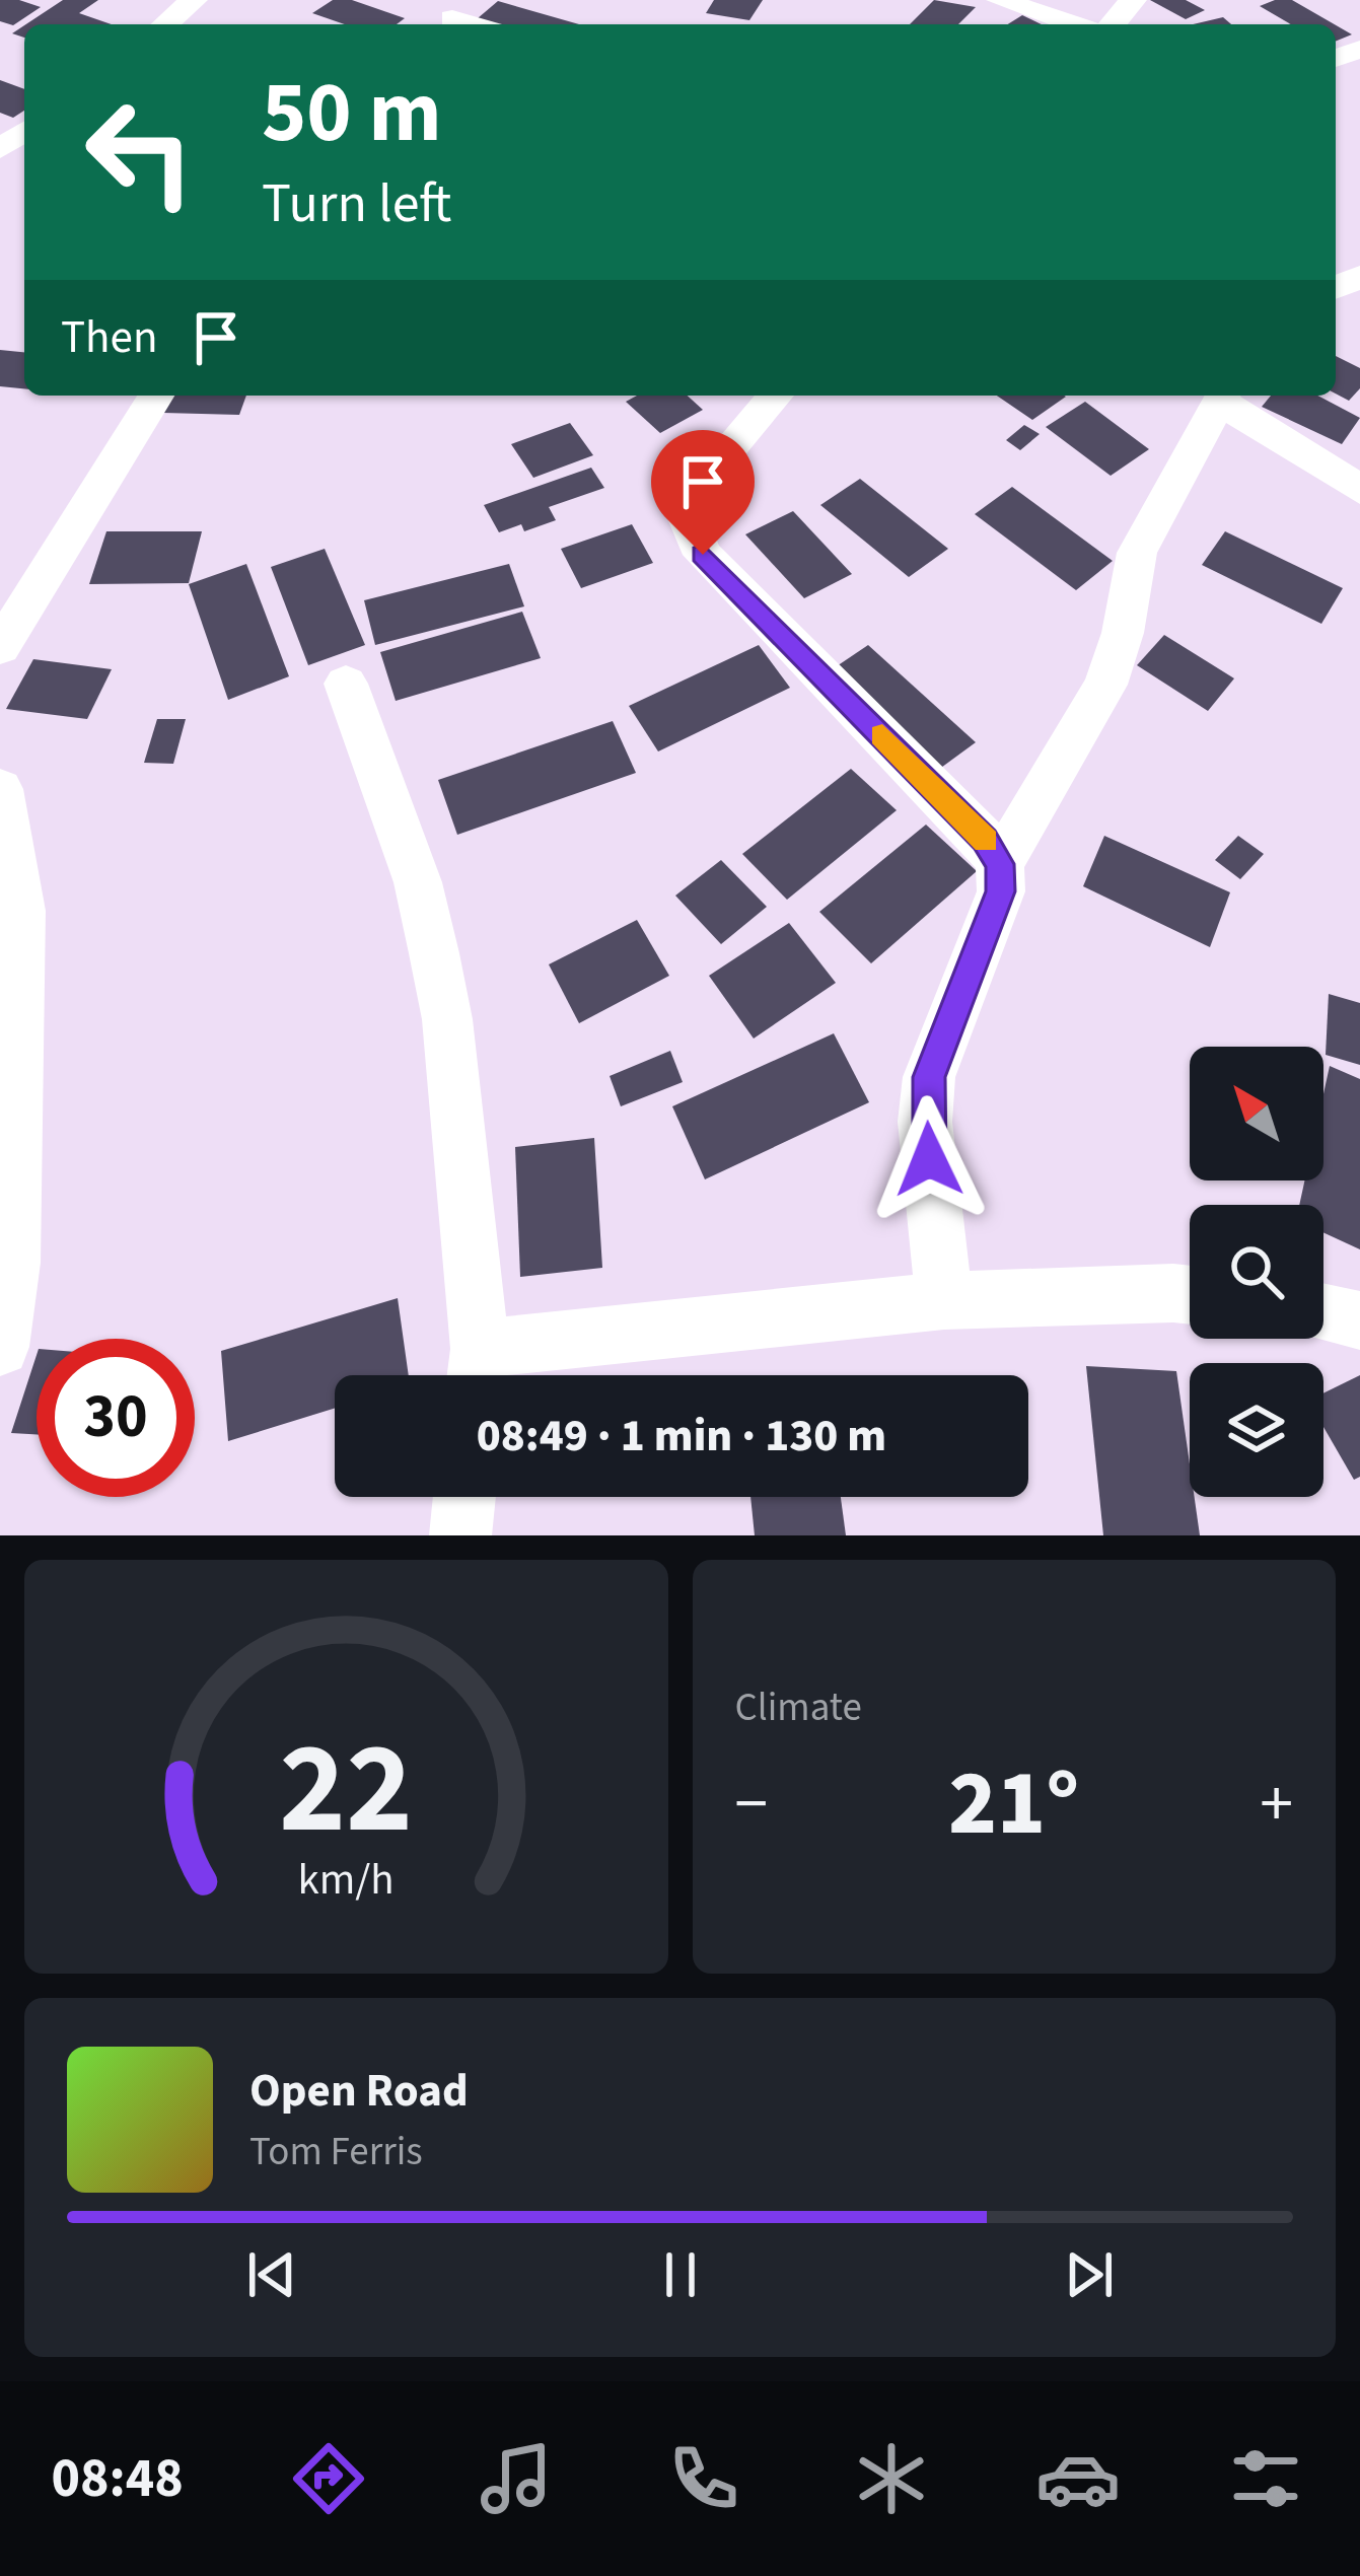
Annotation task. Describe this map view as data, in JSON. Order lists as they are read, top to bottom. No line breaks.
{"north":"top left","page":{"turn":["50 m","Turn left"],"then":"Then","limit":"30","trip":"08:49 · 1 min · 130 m","tile":"Climate","heat":["−","21°","+"],"song":["Open Road","Tom Ferris"],"tabs":"08:48","gauge":["22","km/h"]}}
